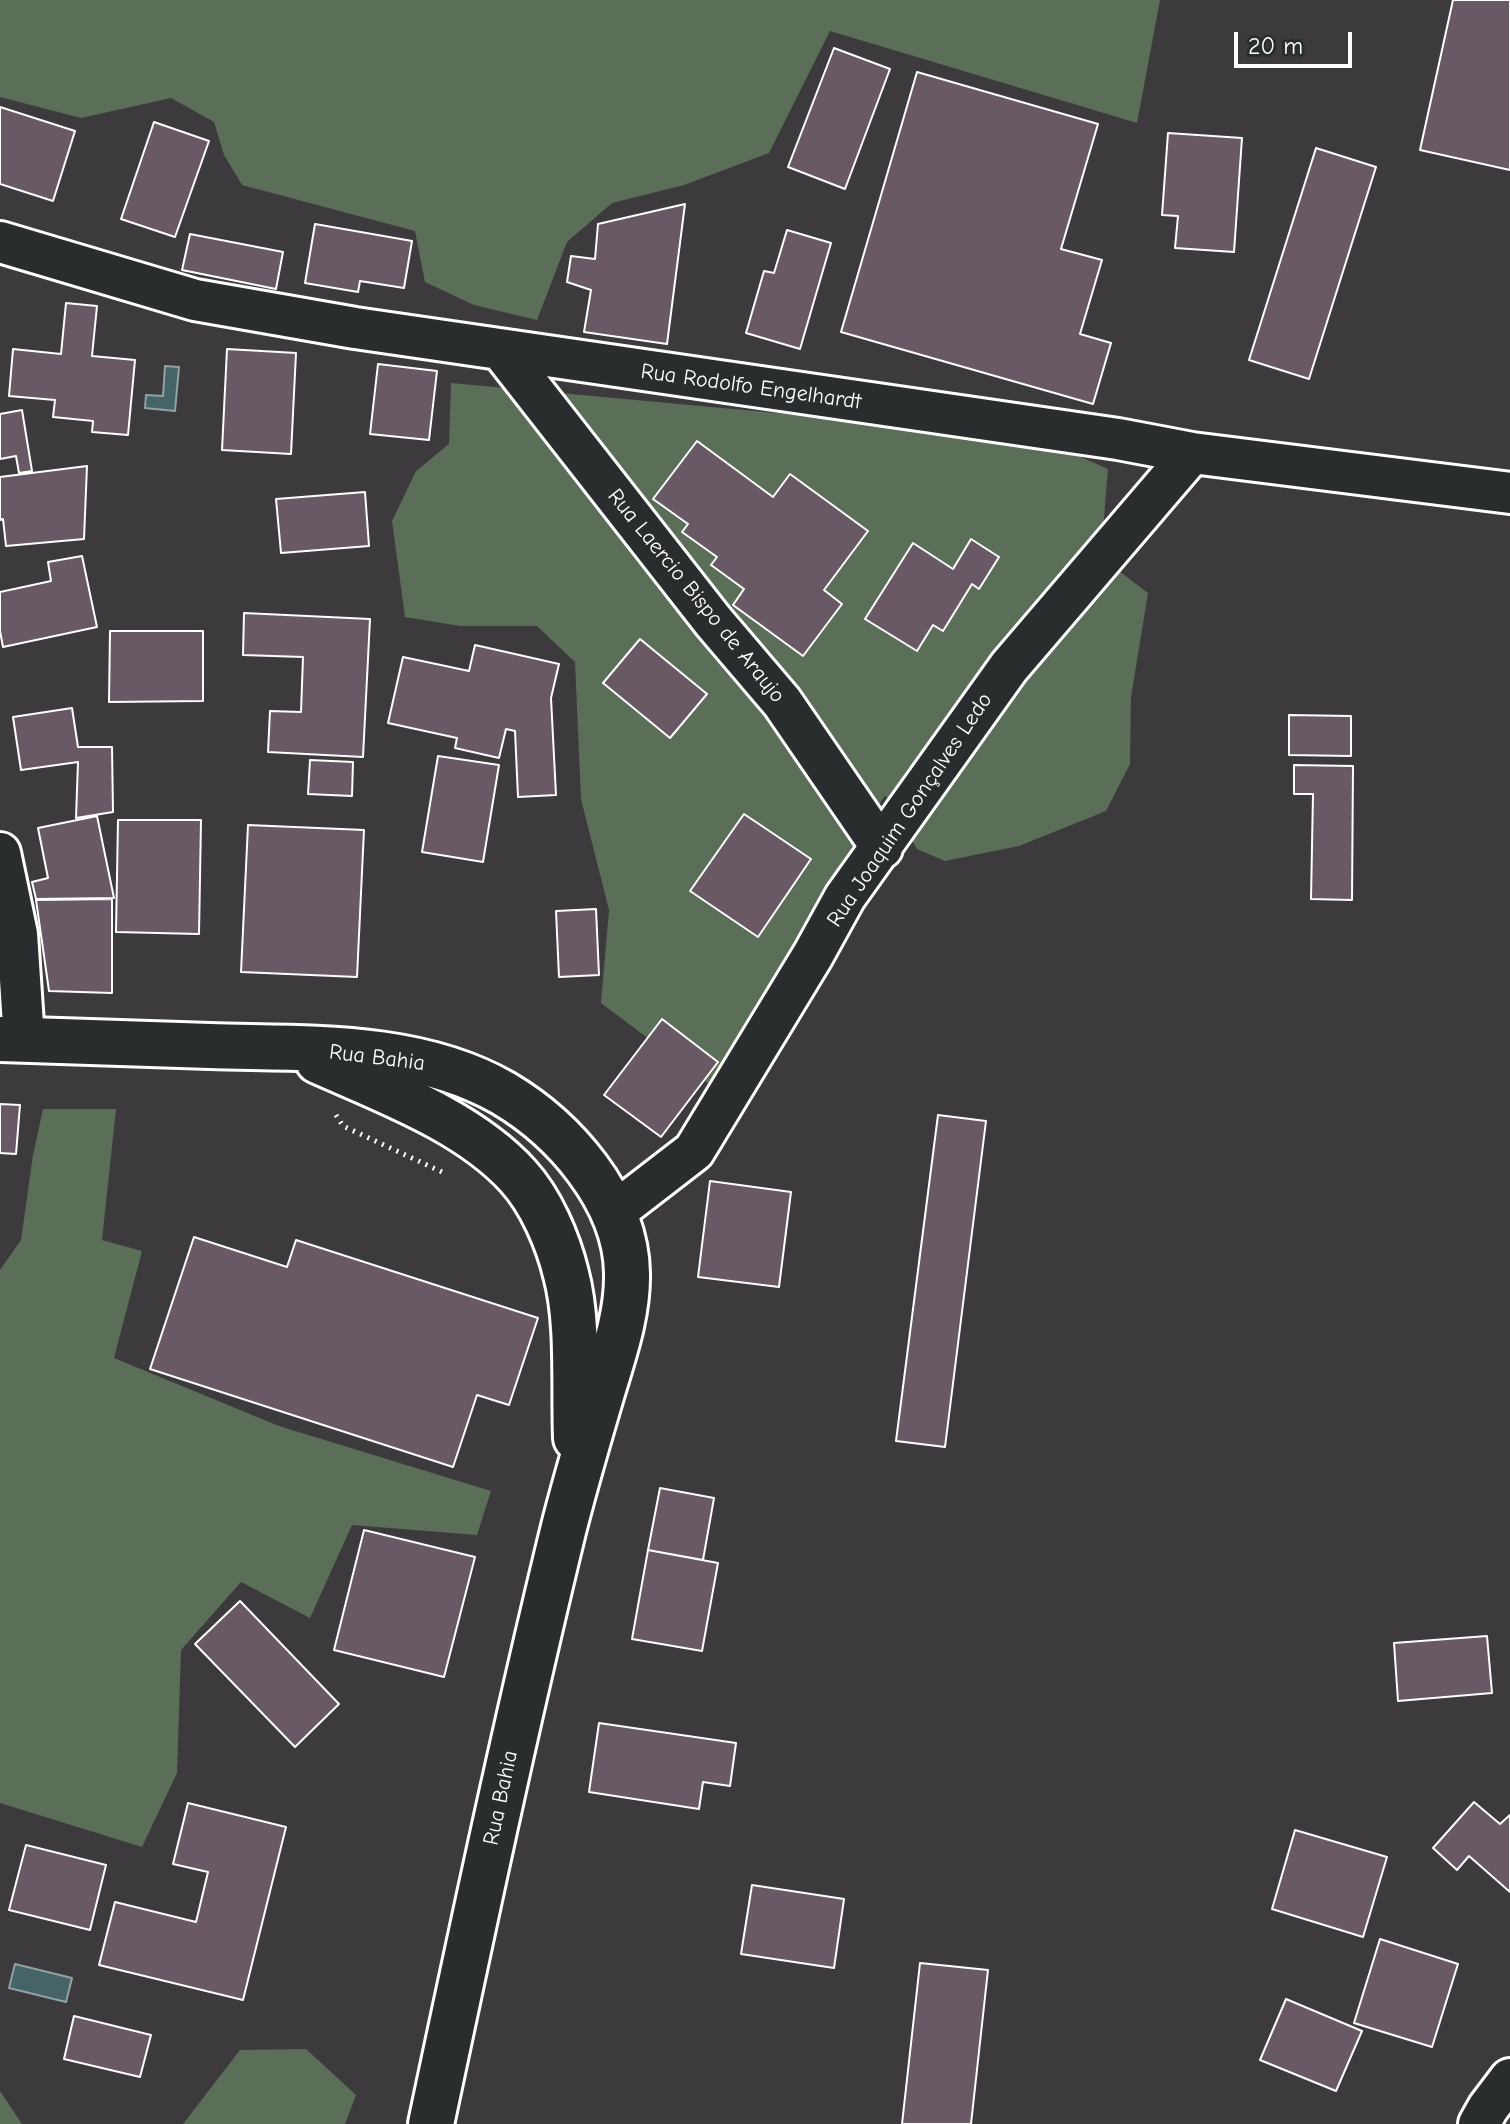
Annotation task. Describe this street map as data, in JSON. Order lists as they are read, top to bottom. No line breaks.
{"streets":{"main road":["Rua Bahia"],"street":["Rua Rodolfo Engelhardt","Rua Laercio Bispo de Araujo","Rua Joaquim Gonçalves Ledo"]},"crossings":[["Rua Rodolfo Engelhardt","Rua Laercio Bispo de Araujo"],["Rua Rodolfo Engelhardt","Rua Joaquim Gonçalves Ledo"],["Rua Laercio Bispo de Araujo","Rua Joaquim Gonçalves Ledo"],["Rua Joaquim Gonçalves Ledo","Rua Bahia"]],"scale_bar":"20 m"}
